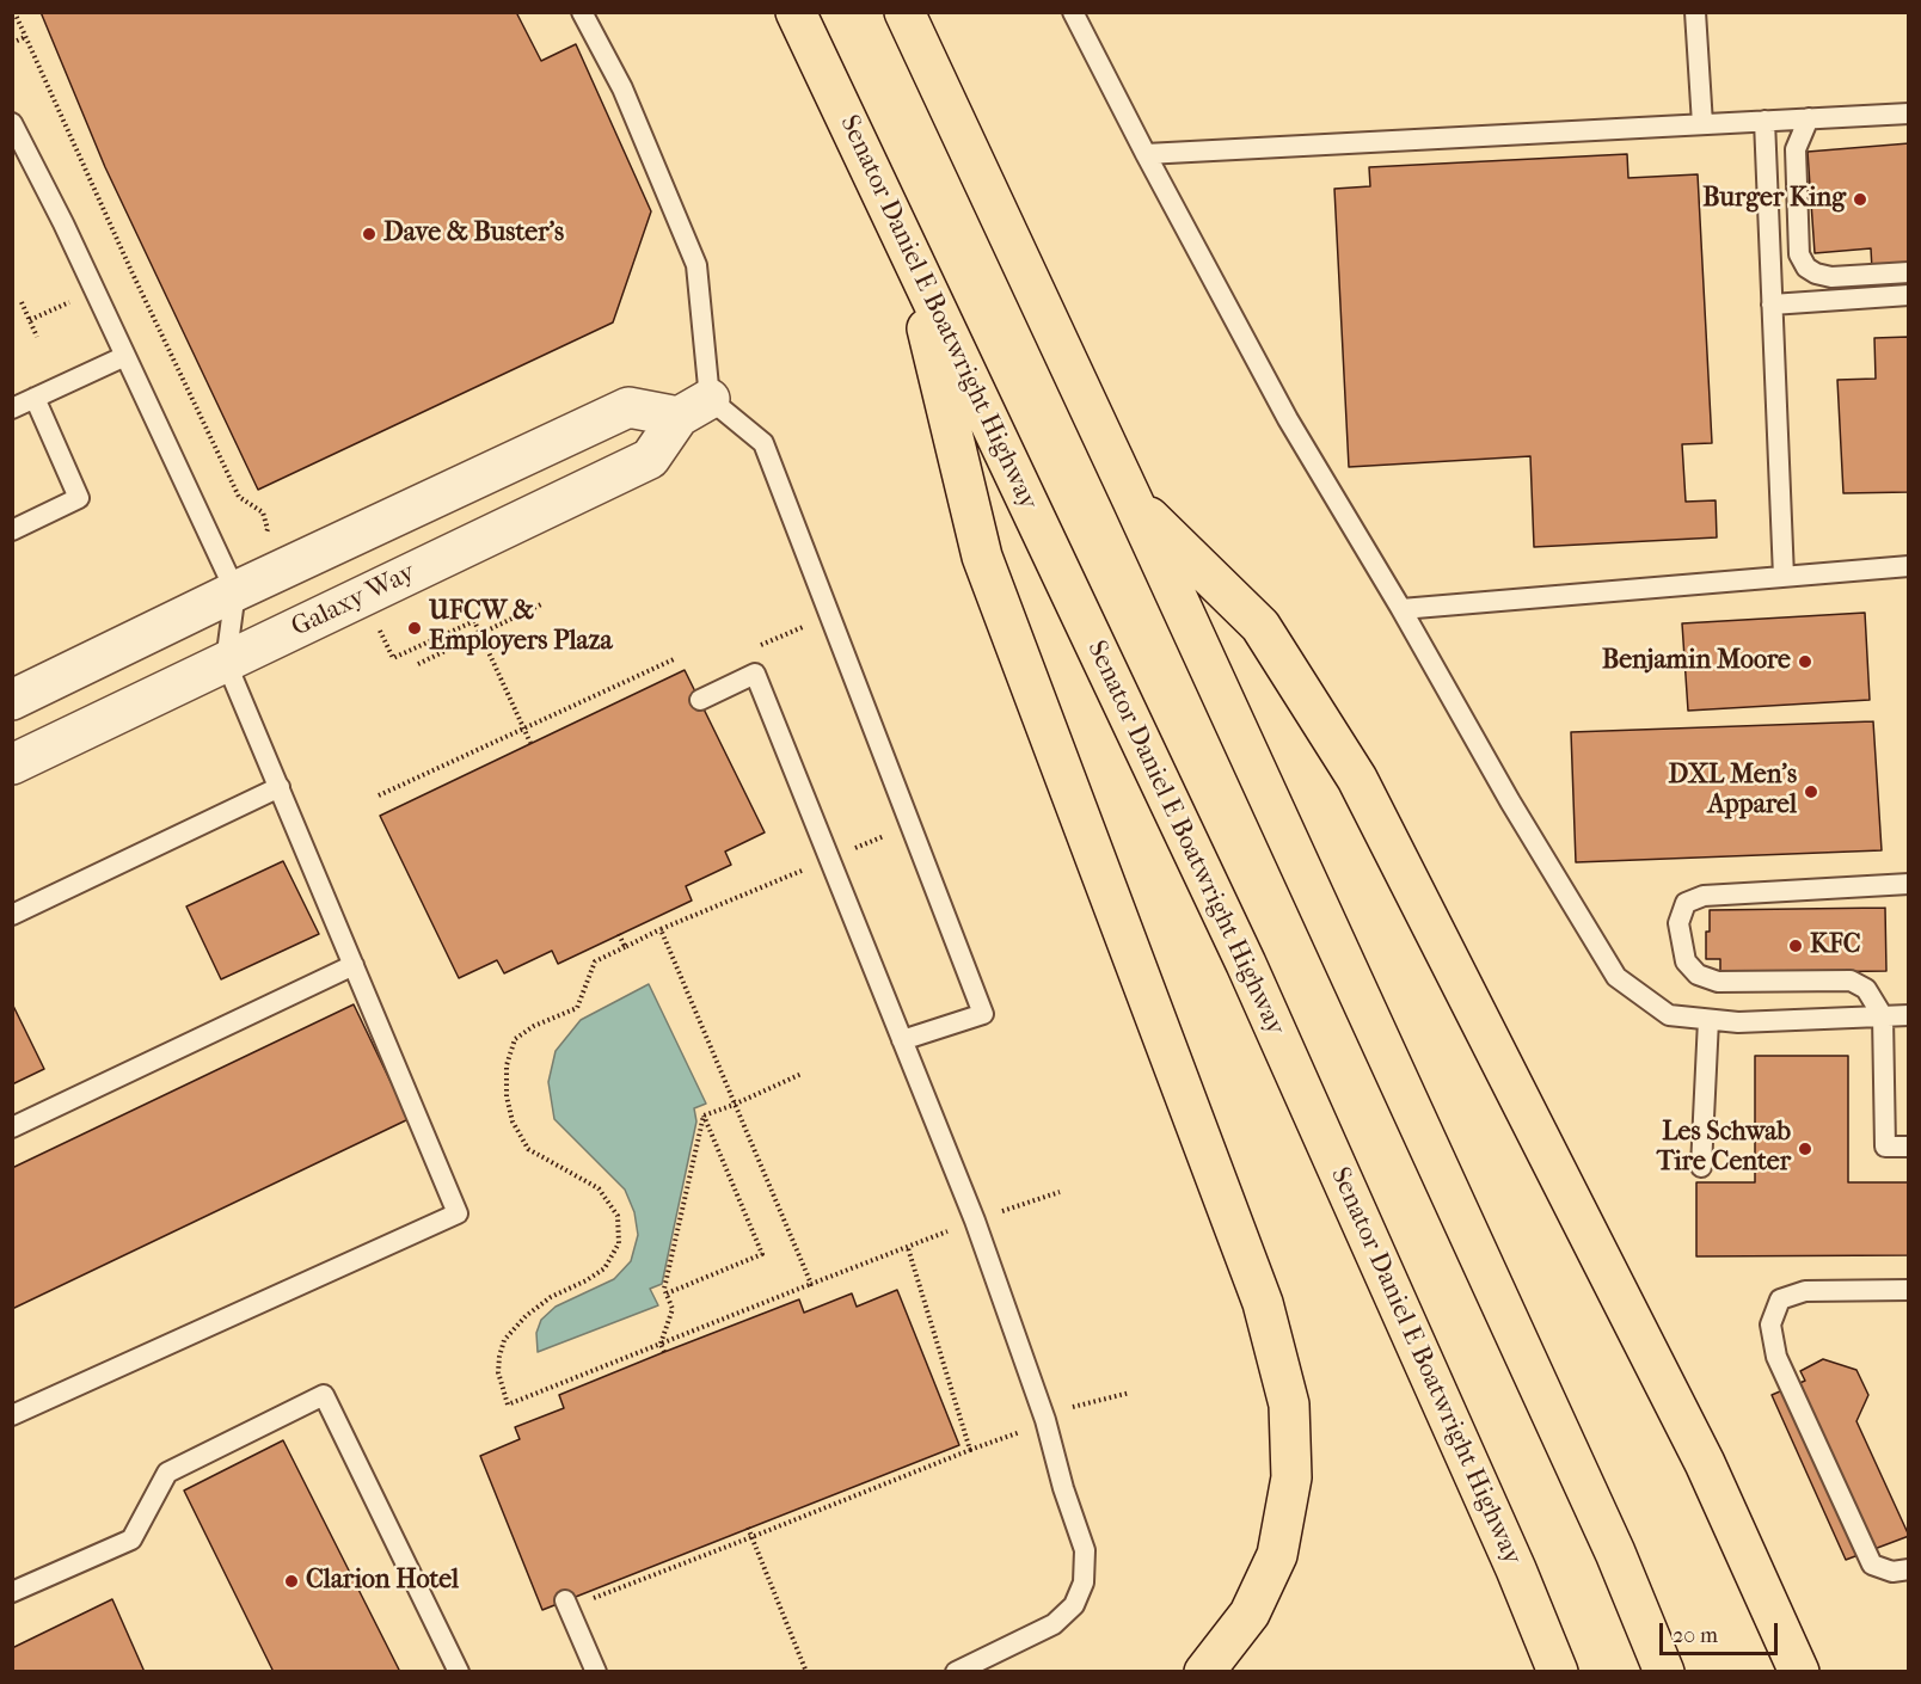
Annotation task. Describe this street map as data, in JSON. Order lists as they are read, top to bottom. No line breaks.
{"streets":{"highway":["Senator Daniel E Boatwright Highway"],"street":["Galaxy Way"]},"places":["Burger King","Dave & Buster's","UFCW & Employers Plaza","Benjamin Moore","DXL Men's Apparel","KFC","Les Schwab Tire Center","Clarion Hotel"],"scale_bar":"20 m"}
